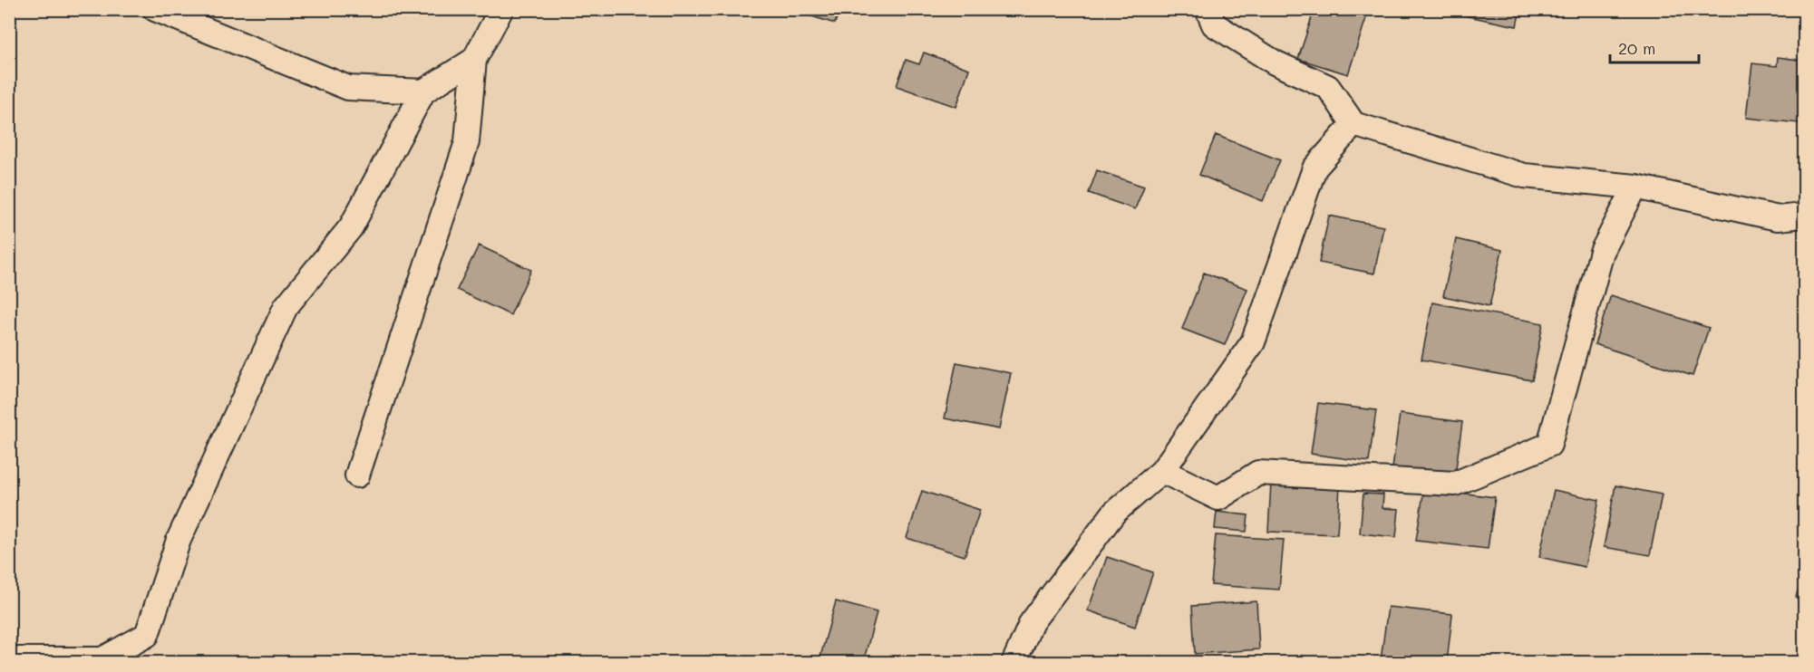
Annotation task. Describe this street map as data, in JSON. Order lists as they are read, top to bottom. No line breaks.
{"scale_bar":"20 m"}
